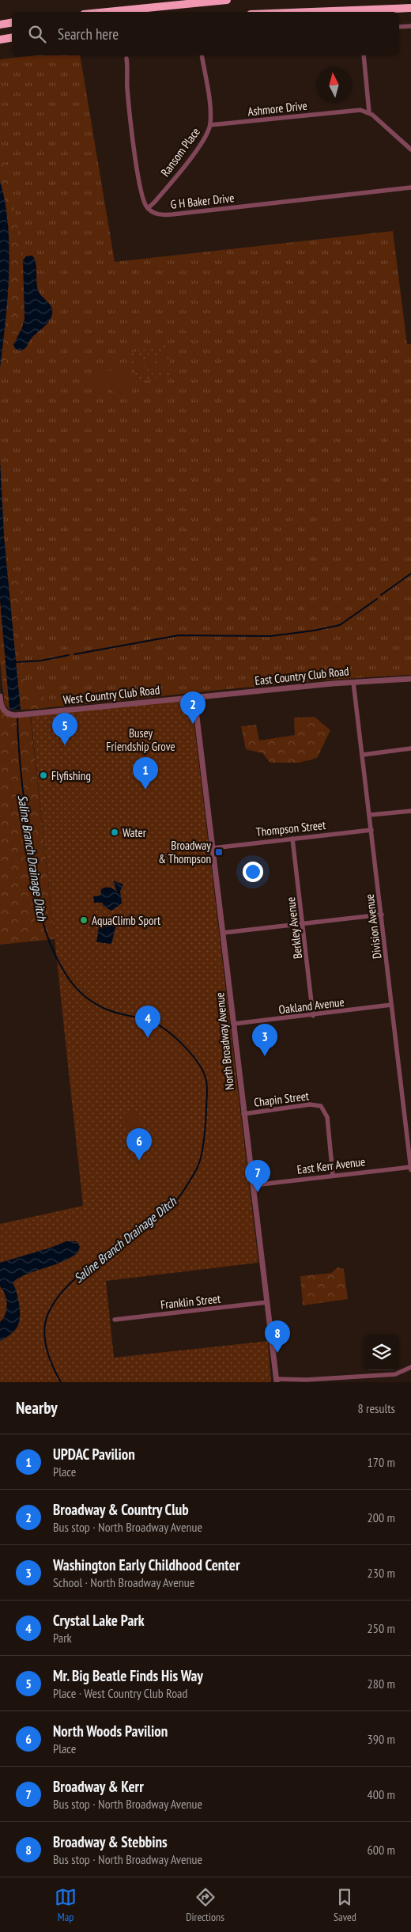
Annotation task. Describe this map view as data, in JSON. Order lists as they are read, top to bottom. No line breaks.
{"streets":{"street":["Ashmore Drive","Ransom Place","G H Baker Drive","East Country Club Road","West Country Club Road","Thompson Street","Division Avenue","Berkley Avenue","Oakland Avenue","North Broadway Avenue","Chapin Street","East Kerr Avenue","Franklin Street"]},"crossings":[["Ashmore Drive","Ransom Place"],["Ransom Place","G H Baker Drive"],["East Country Club Road","West Country Club Road"],["East Country Club Road","Division Avenue"],["East Country Club Road","North Broadway Avenue"],["West Country Club Road","North Broadway Avenue"],["Thompson Street","Division Avenue"],["Thompson Street","Berkley Avenue"],["Thompson Street","North Broadway Avenue"],["Division Avenue","Oakland Avenue"],["Division Avenue","East Kerr Avenue"],["Berkley Avenue","Oakland Avenue"],["Oakland Avenue","North Broadway Avenue"],["North Broadway Avenue","Chapin Street"],["North Broadway Avenue","East Kerr Avenue"],["North Broadway Avenue","Franklin Street"],["Chapin Street","East Kerr Avenue"]],"water":["Saline Branch Drainage Ditch"],"parks":["Busey Friendship Grove"],"places":{"other":["Flyfishing","Water","AquaClimb Sport"],"transit":["Broadway & Thompson"]},"north":"top","page":{"search":"Search here","pins":["2","5","1","4","3","6","7","8"],"heading":["Nearby","8 results"],"list":[{"mark":"1","name":"UPDAC Pavilion","note":"Place","value":"170 m"},{"mark":"2","name":"Broadway & Country Club","note":"Bus stop · North Broadway Avenue","value":"200 m"},{"mark":"3","name":"Washington Early Childhood Center","note":"School · North Broadway Avenue","value":"230 m"},{"mark":"4","name":"Crystal Lake Park","note":"Park","value":"250 m"},{"mark":"5","name":"Mr. Big Beatle Finds His Way","note":"Place · West Country Club Road","value":"280 m"},{"mark":"6","name":"North Woods Pavilion","note":"Place","value":"390 m"},{"mark":"7","name":"Broadway & Kerr","note":"Bus stop · North Broadway Avenue","value":"400 m"},{"mark":"8","name":"Broadway & Stebbins","note":"Bus stop · North Broadway Avenue","value":"600 m"}],"nav":["Map","Directions","Saved"]}}
